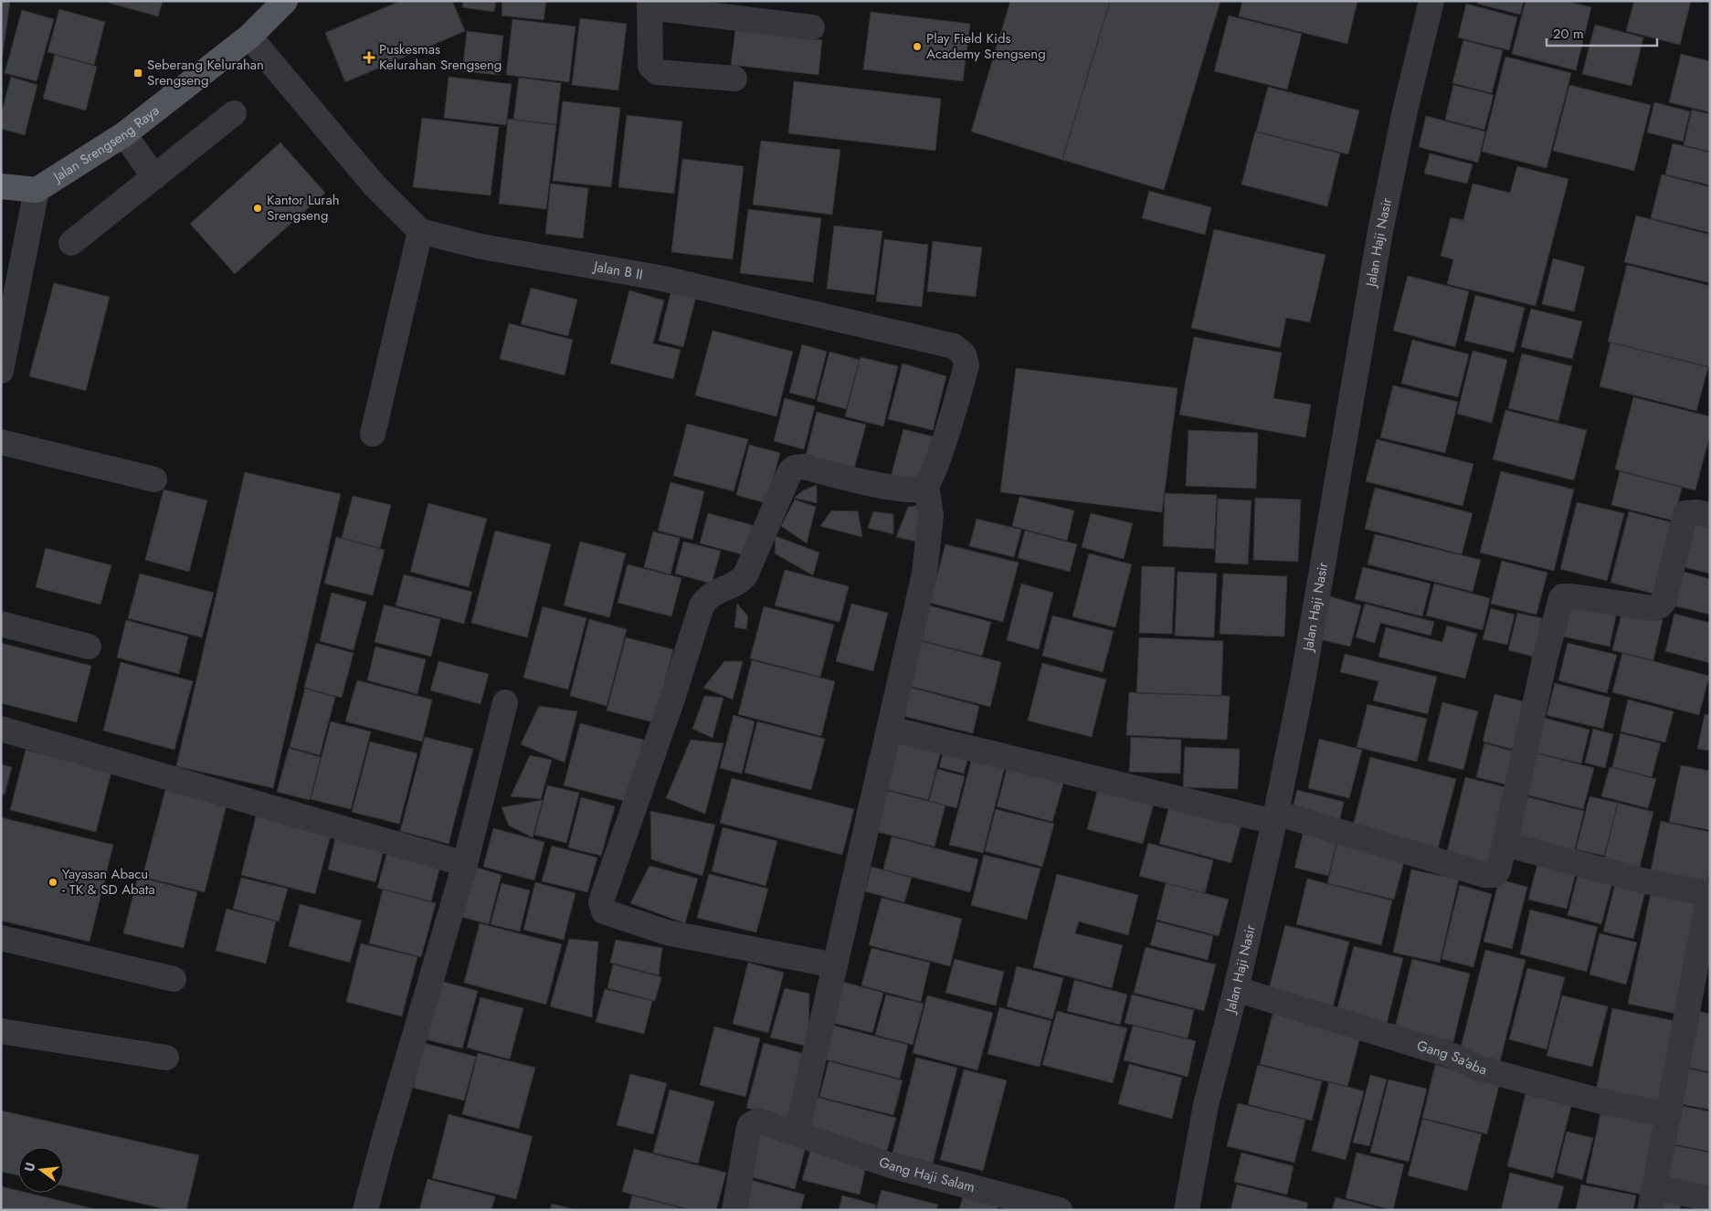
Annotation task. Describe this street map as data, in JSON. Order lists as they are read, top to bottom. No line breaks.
{"streets":{"main road":["Jalan Srengseng Raya"],"street":["Jalan Haji Nasir","Jalan B II","Gang Sa'aba","Gang Haji Salam"]},"crossings":[["Jalan Haji Nasir","Gang Sa'aba"]],"places":{"other":["Play Field Kids Academy Srengseng","Kantor Lurah Srengseng","Yayasan Abacu - TK & SD Abata"],"health":["Puskesmas Kelurahan Srengseng"],"transit":["Seberang Kelurahan Srengseng"]},"scale_bar":"20 m","north":"left"}
